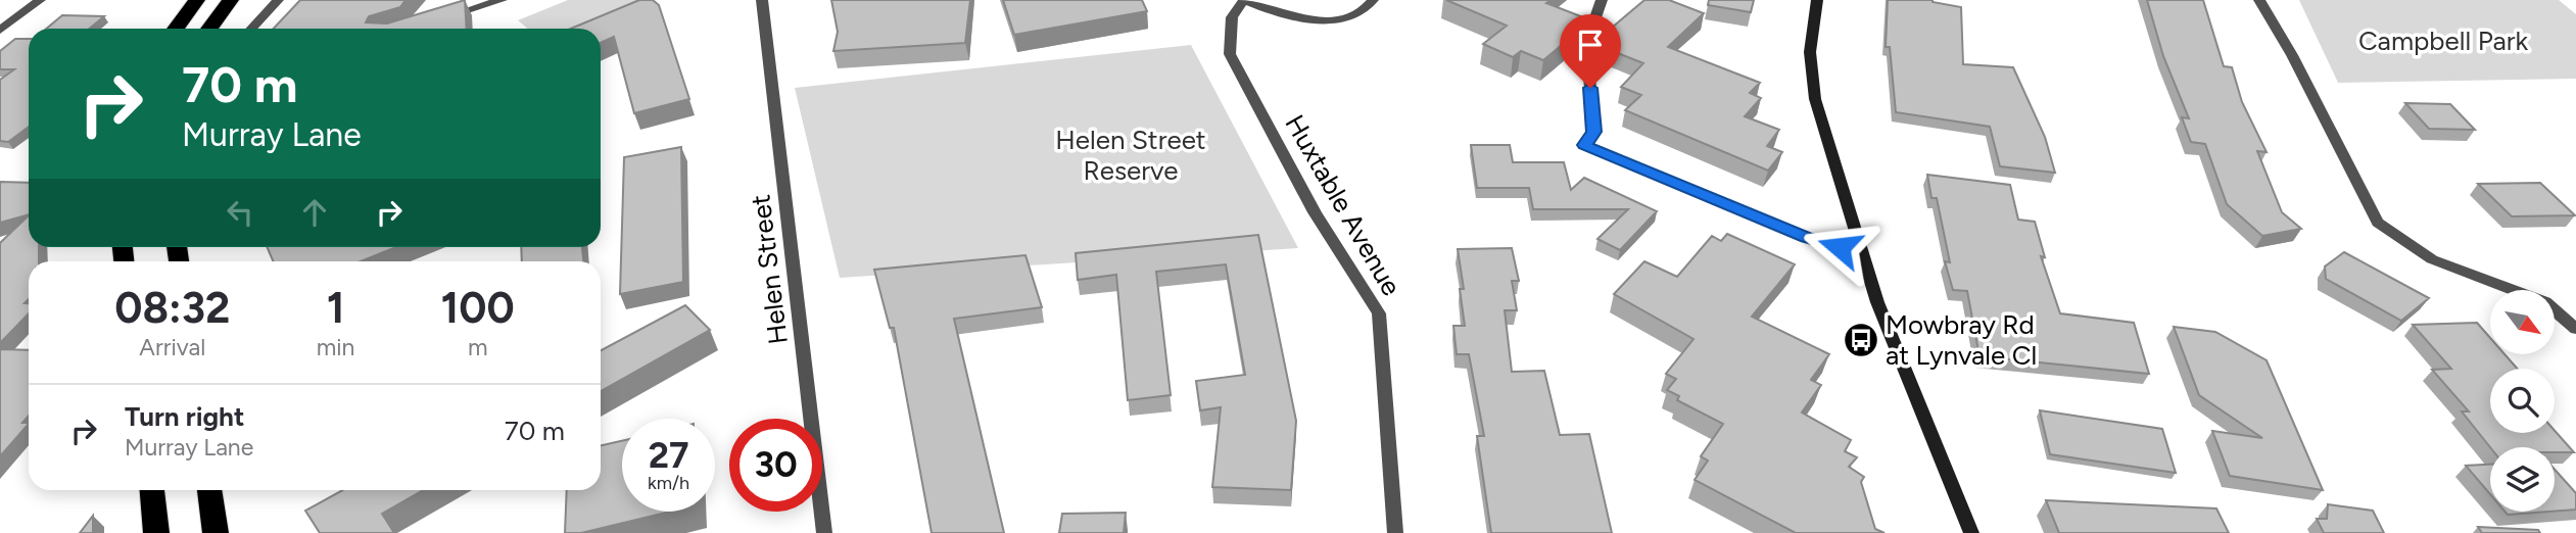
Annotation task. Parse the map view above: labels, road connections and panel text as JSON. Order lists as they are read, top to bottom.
{
  "streets": {
    "street": ["Huxtable Avenue", "Helen Street"]
  },
  "parks": ["Campbell Park", "Helen Street Reserve"],
  "places": {
    "bus stop": ["Mowbray Rd at Lynvale Cl"]
  },
  "north": "bottom right",
  "page": {
    "turn": ["70 m", "Murray Lane"],
    "eta": [
      "08:32",
      "Arrival",
      "1",
      "min",
      "100",
      "m"
    ],
    "list": [
      {
        "name": "Turn right",
        "note": "Murray Lane",
        "value": "70 m"
      }
    ],
    "speed": "27 km/h",
    "limit": "30"
  }
}
